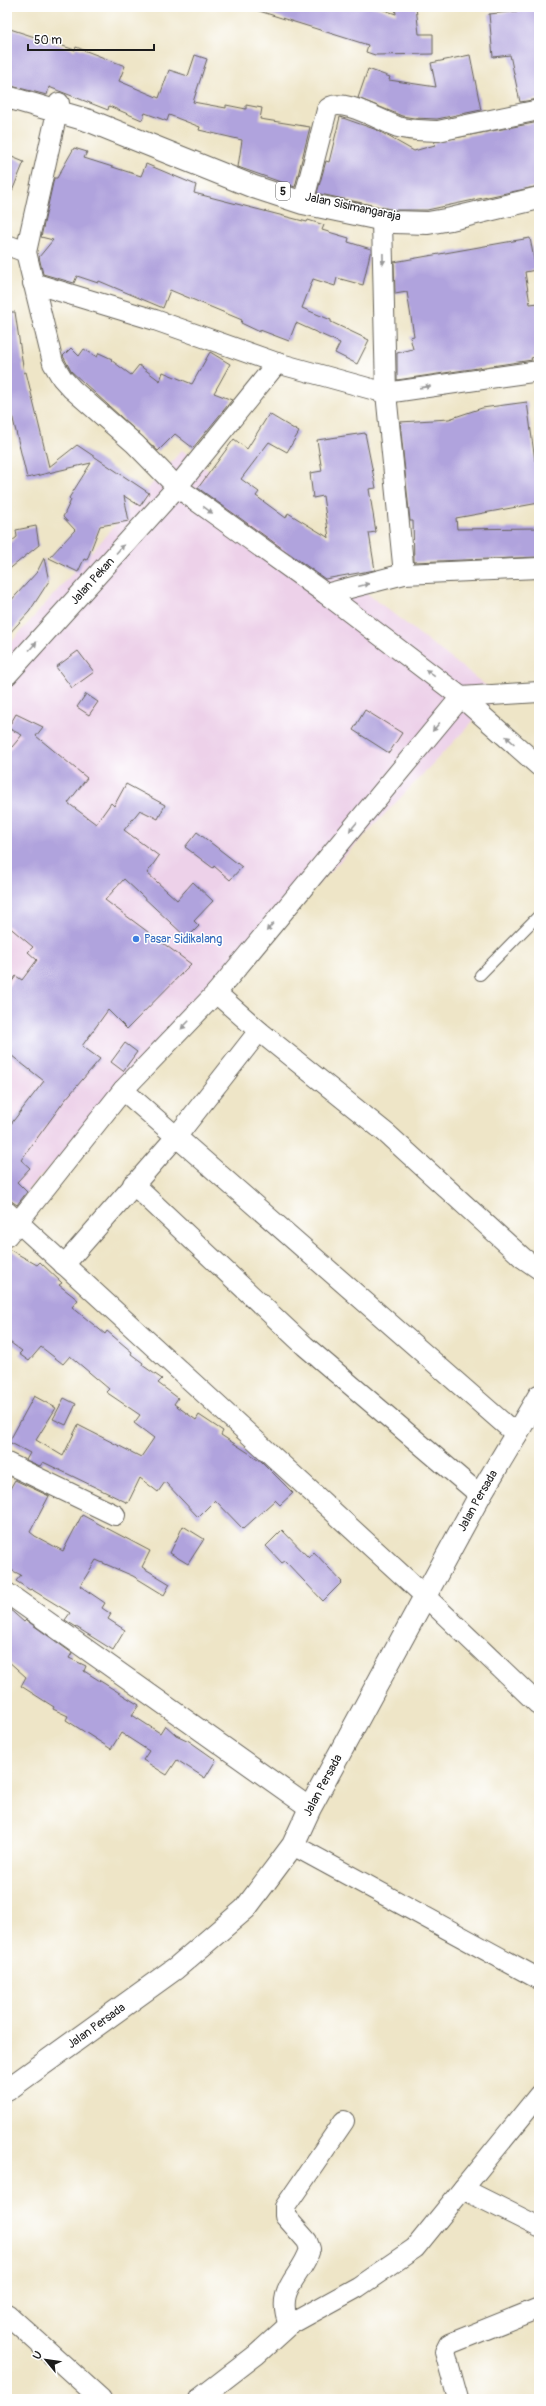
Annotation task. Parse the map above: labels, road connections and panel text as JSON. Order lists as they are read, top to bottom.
{
  "streets": {
    "main road": ["5", "Jalan Sisimangaraja", "Jalan Persada"],
    "street": ["Jalan Pekan"]
  },
  "one_way": ["Jalan Pekan"],
  "places": ["Pasar Sidikalang"],
  "scale_bar": "50 m",
  "north": "top left"
}
